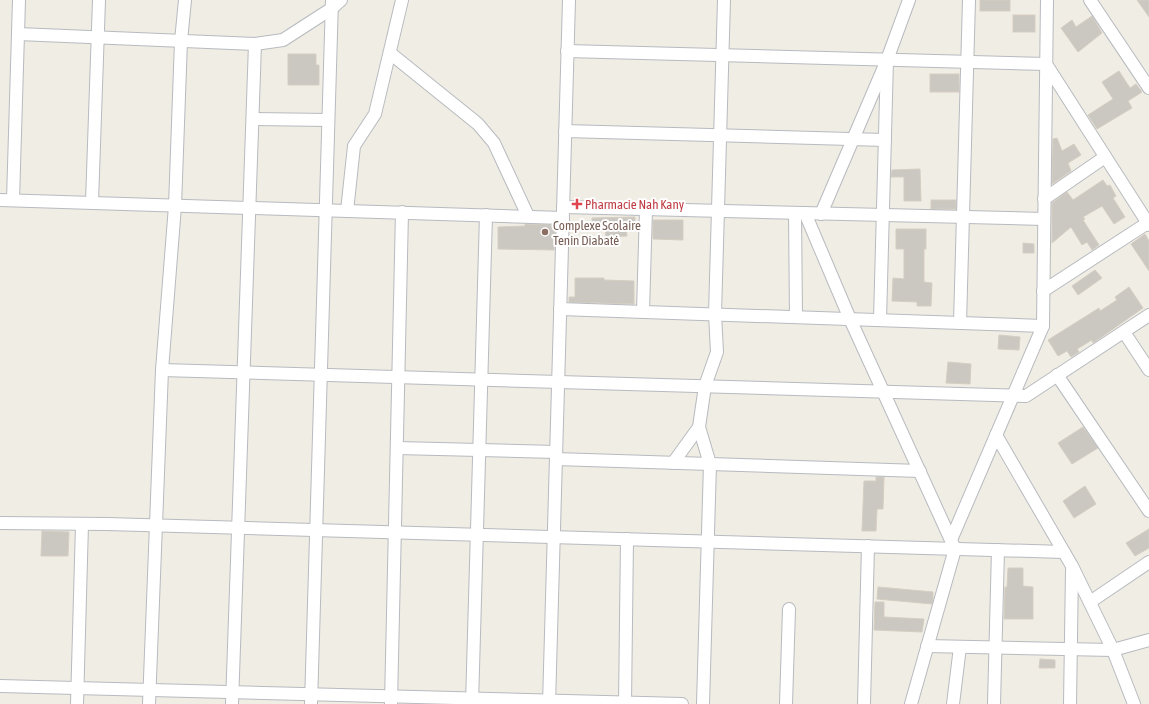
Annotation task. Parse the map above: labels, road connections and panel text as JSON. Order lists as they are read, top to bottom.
{
  "places": {
    "health": ["Pharmacie Nah Kany"],
    "other": ["Complexe Scolaire Tenin Diabaté"]
  }
}
